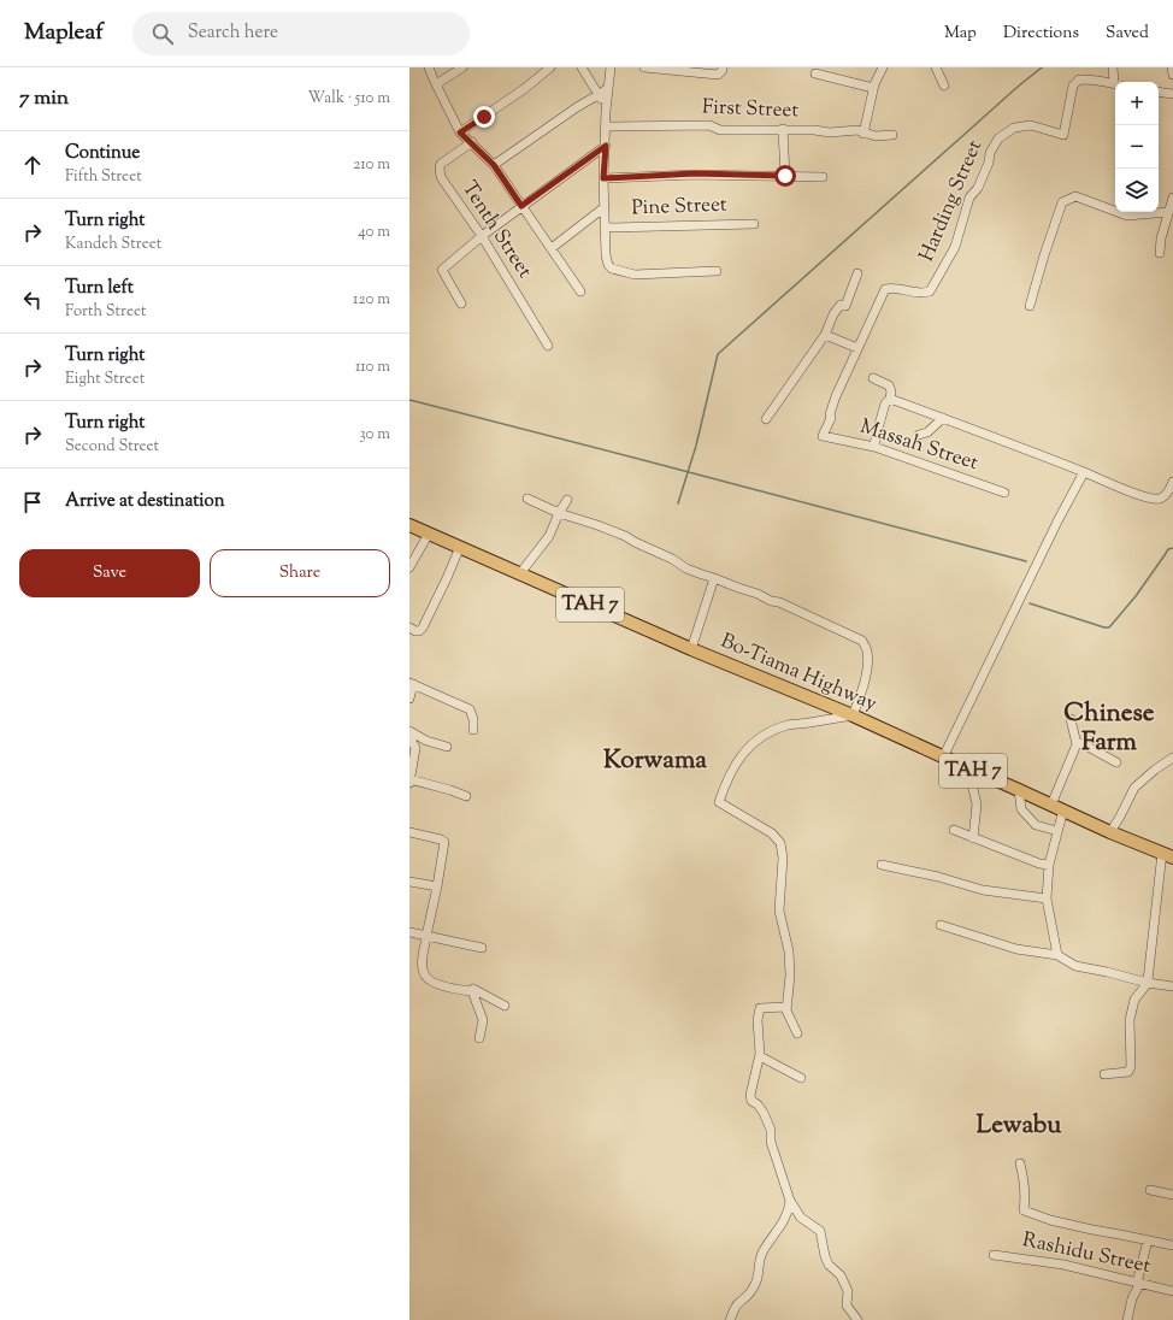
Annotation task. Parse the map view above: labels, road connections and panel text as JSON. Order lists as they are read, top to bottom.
{
  "streets": {
    "highway": ["TAH 7", "Bo-Tiama Highway"],
    "street": [
      "First Street",
      "Harding Street",
      "Pine Street",
      "Tenth Street",
      "Massah Street",
      "Rashidu Street"
    ]
  },
  "crossings": [
    ["Harding Street", "Massah Street"]
  ],
  "districts": ["Chinese Farm", "Korwama", "Lewabu"],
  "page": {
    "header": "Mapleaf",
    "search": "Search here",
    "nav": ["Map", "Directions", "Saved"],
    "heading": ["7 min", "Walk · 510 m"],
    "map_buttons": ["+", "−"],
    "list": [
      ["Continue", "Fifth Street", "210 m"],
      ["Turn right", "Kandeh Street", "40 m"],
      ["Turn left", "Forth Street", "120 m"],
      ["Turn right", "Eight Street", "110 m"],
      ["Turn right", "Second Street", "30 m"],
      "Arrive at destination"
    ],
    "buttons": ["Save", "Share"]
  }
}
